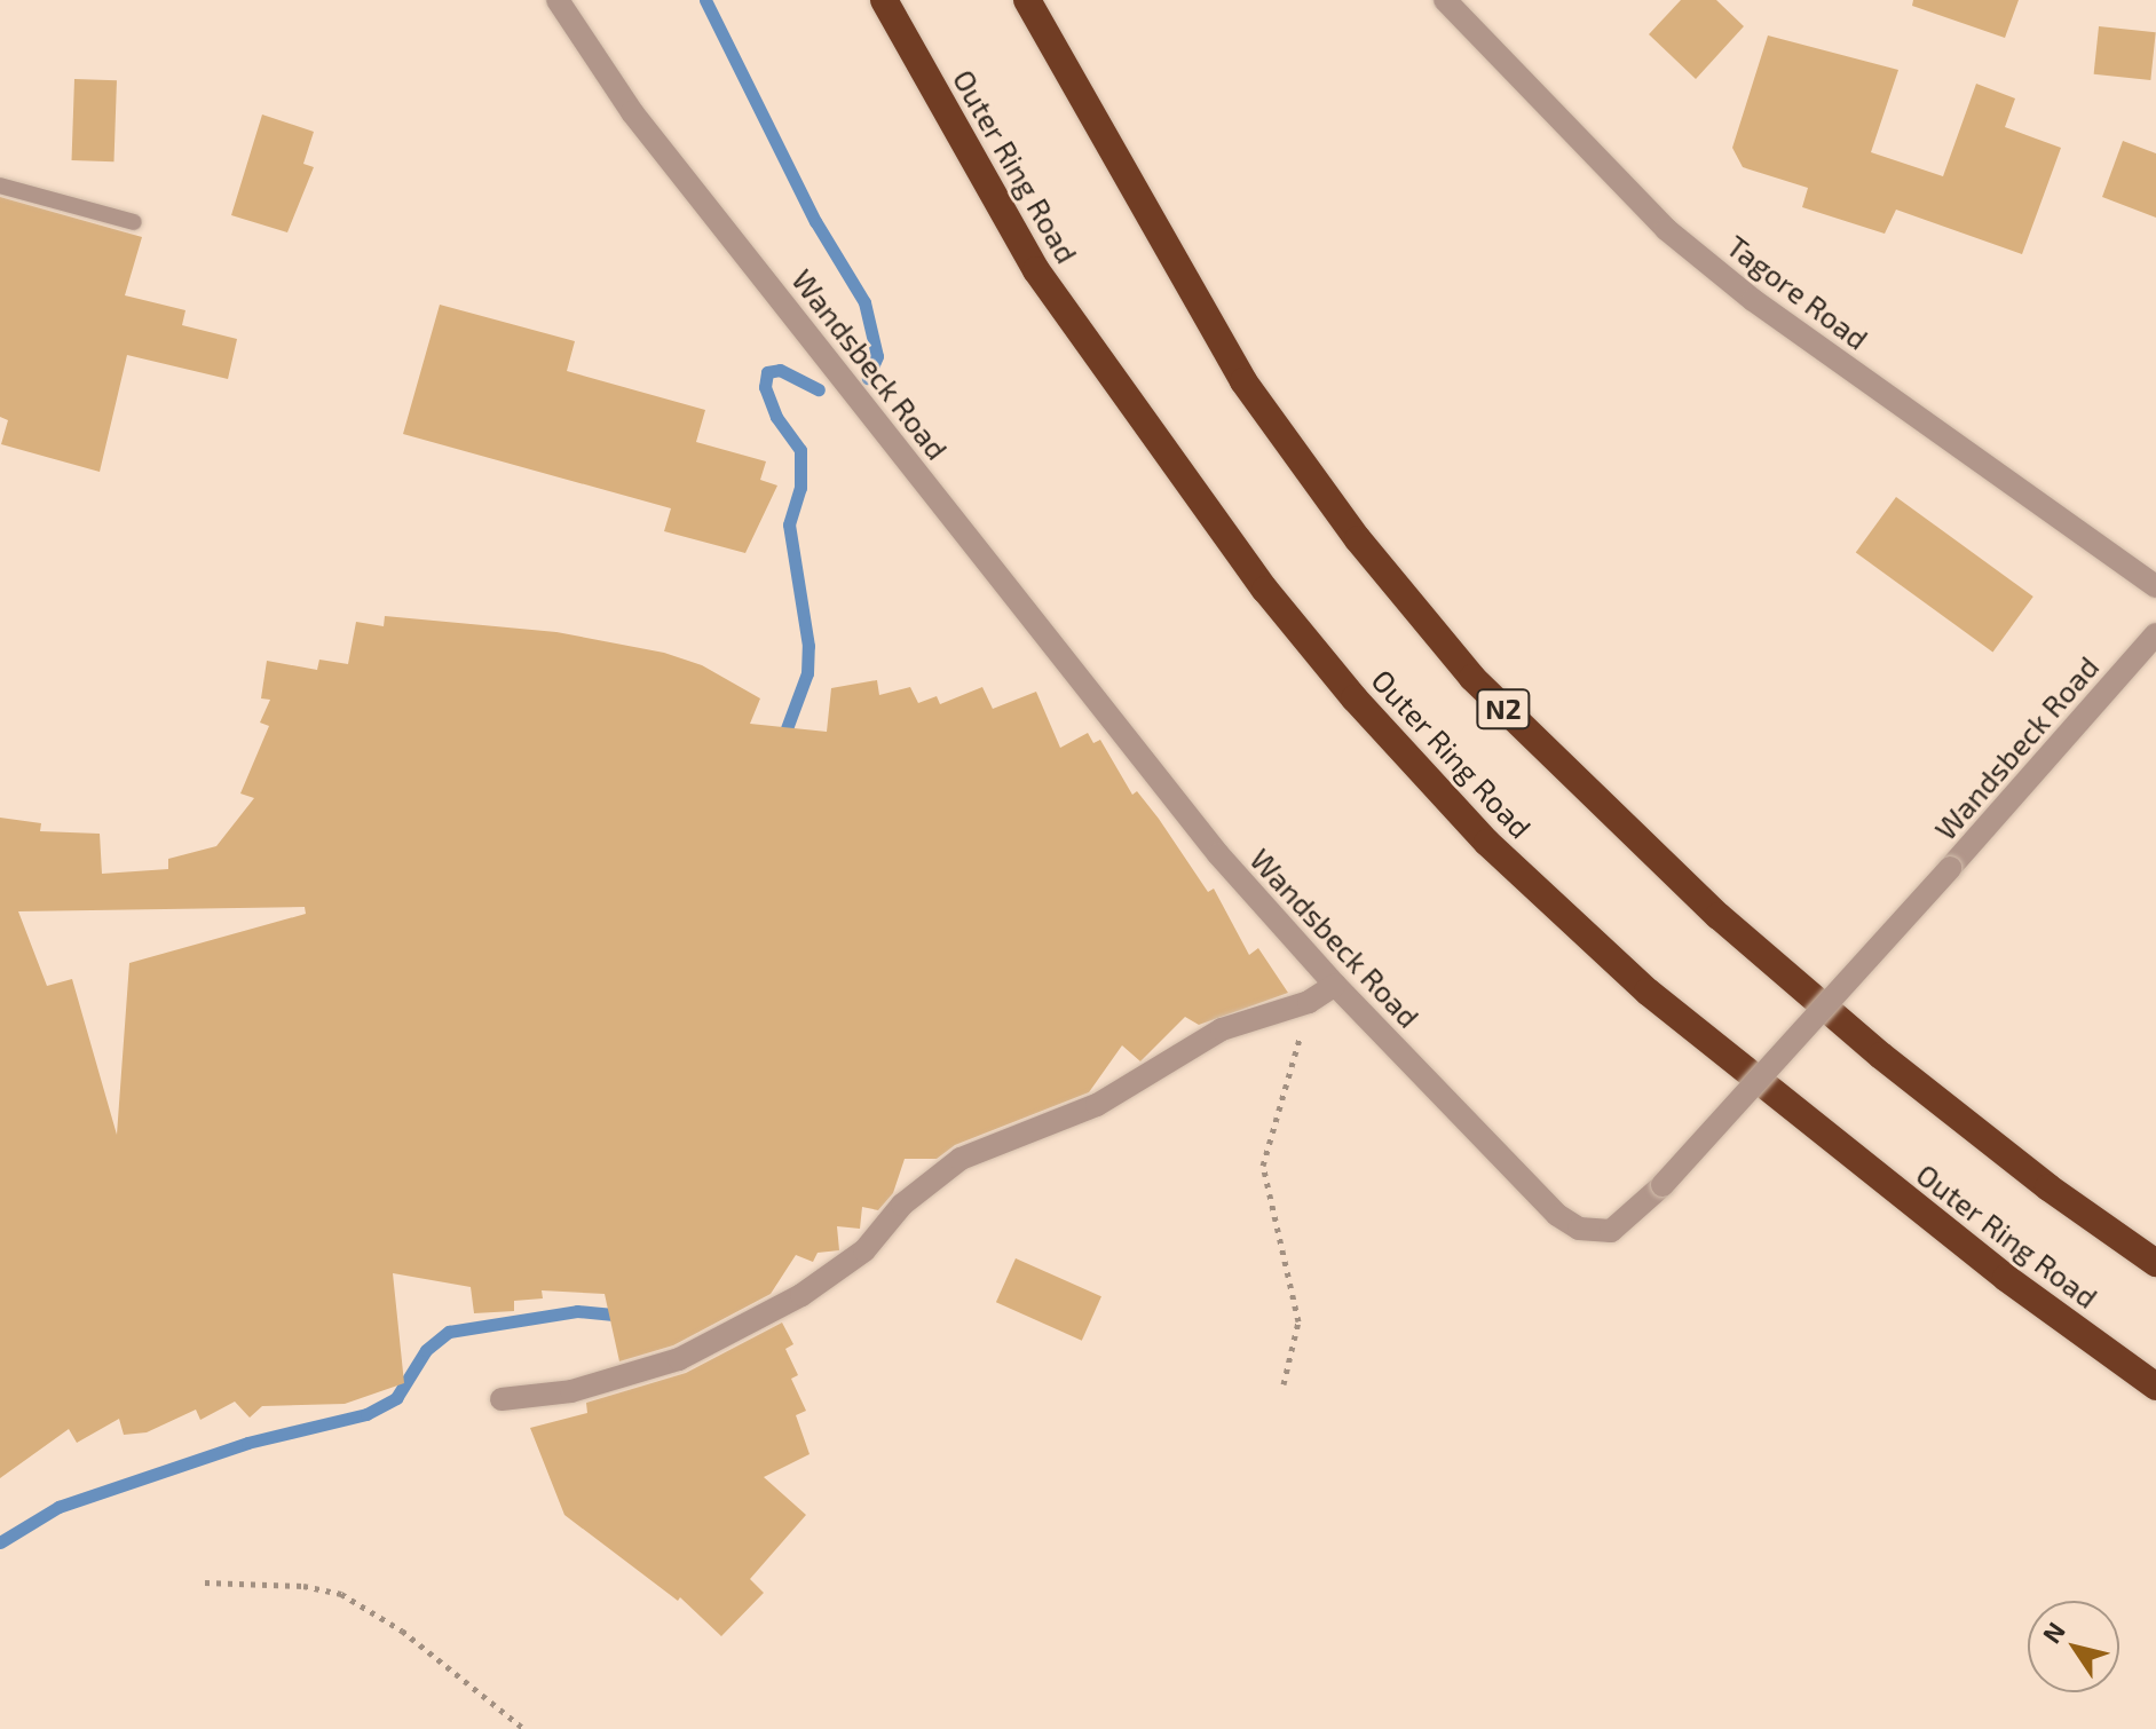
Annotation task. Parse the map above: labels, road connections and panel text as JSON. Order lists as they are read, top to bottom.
{
  "streets": {
    "highway": ["Outer Ring Road", "N2"],
    "street": ["Tagore Road", "Wandsbeck Road"]
  },
  "north": "top left"
}
